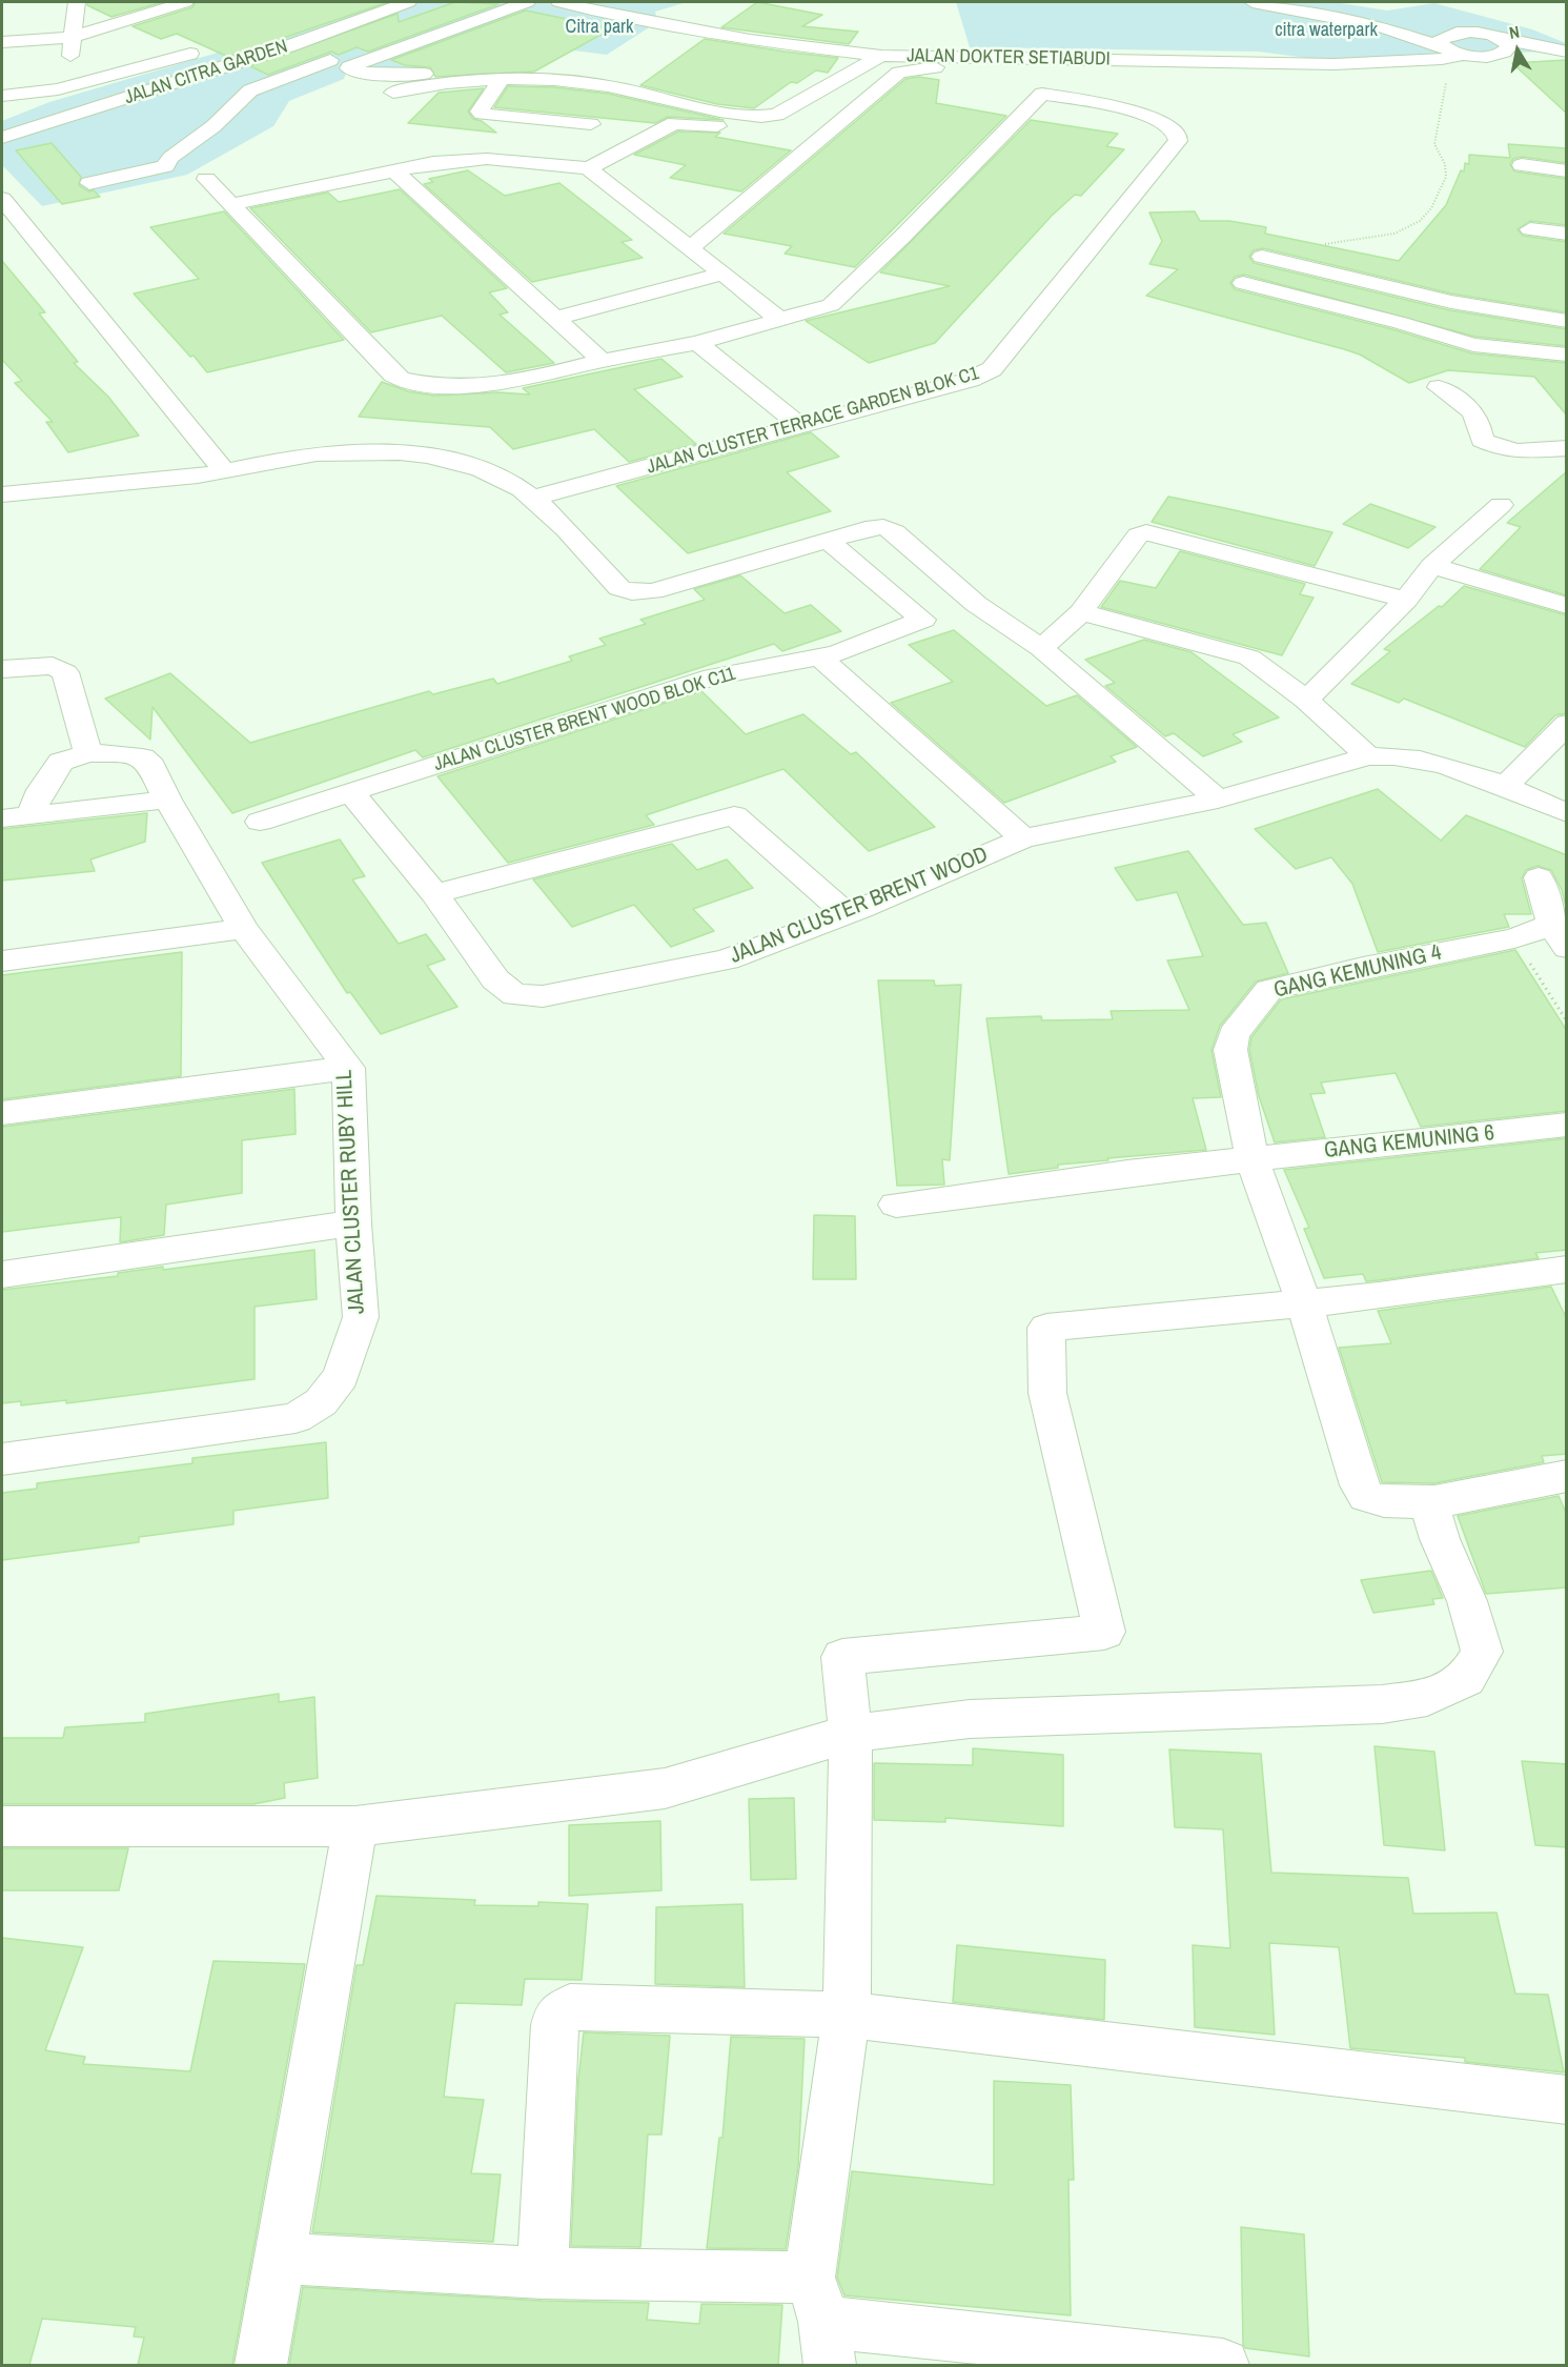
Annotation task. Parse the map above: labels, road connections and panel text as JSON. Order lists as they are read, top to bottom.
{
  "streets": {
    "street": [
      "JALAN DOKTER SETIABUDI",
      "JALAN CITRA GARDEN",
      "JALAN CLUSTER TERRACE GARDEN BLOK C1",
      "JALAN CLUSTER BRENT WOOD BLOK C11",
      "JALAN CLUSTER BRENT WOOD",
      "GANG KEMUNING 4",
      "GANG KEMUNING 6",
      "JALAN CLUSTER RUBY HILL"
    ]
  },
  "crossings": [
    ["JALAN CLUSTER BRENT WOOD BLOK C11", "JALAN CLUSTER BRENT WOOD"],
    ["GANG KEMUNING 4", "GANG KEMUNING 6"]
  ],
  "parks": ["Citra park", "citra waterpark"],
  "north": "top"
}
